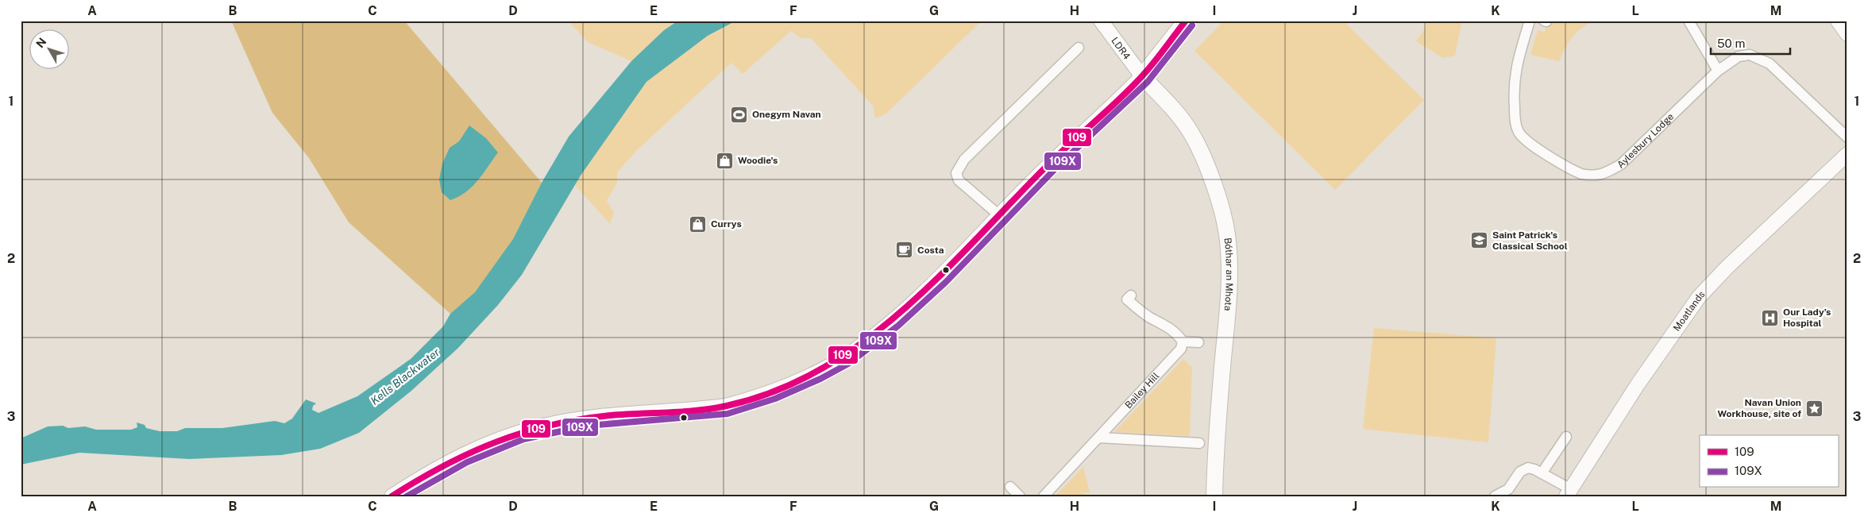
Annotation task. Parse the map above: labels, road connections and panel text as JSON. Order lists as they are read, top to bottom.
{
  "streets": {
    "main road": ["LDR4", "Bóthar an Mhota", "Moatlands"],
    "street": ["Aylesbury Lodge", "Bailey Hill"]
  },
  "crossings": [
    ["LDR4", "Bóthar an Mhota"]
  ],
  "water": ["Kells Blackwater"],
  "places": {
    "sports": ["Onegym Navan"],
    "shop": ["Woodie's", "Currys"],
    "school or university": ["Saint Patrick's Classical School"],
    "cafe": ["Costa"],
    "hospital": ["Our Lady’s Hospital"],
    "place": ["Navan Union Workhouse, site of"]
  },
  "lines": ["transit line 109", "transit line 109X"],
  "legend": ["109", "109X"],
  "scale_bar": "50 m",
  "north": "top left",
  "grid": {
    "columns": [
      "A",
      "B",
      "C",
      "D",
      "E",
      "F",
      "G",
      "H",
      "I",
      "J",
      "K",
      "L",
      "M"
    ],
    "rows": ["1", "2", "3"]
  }
}
